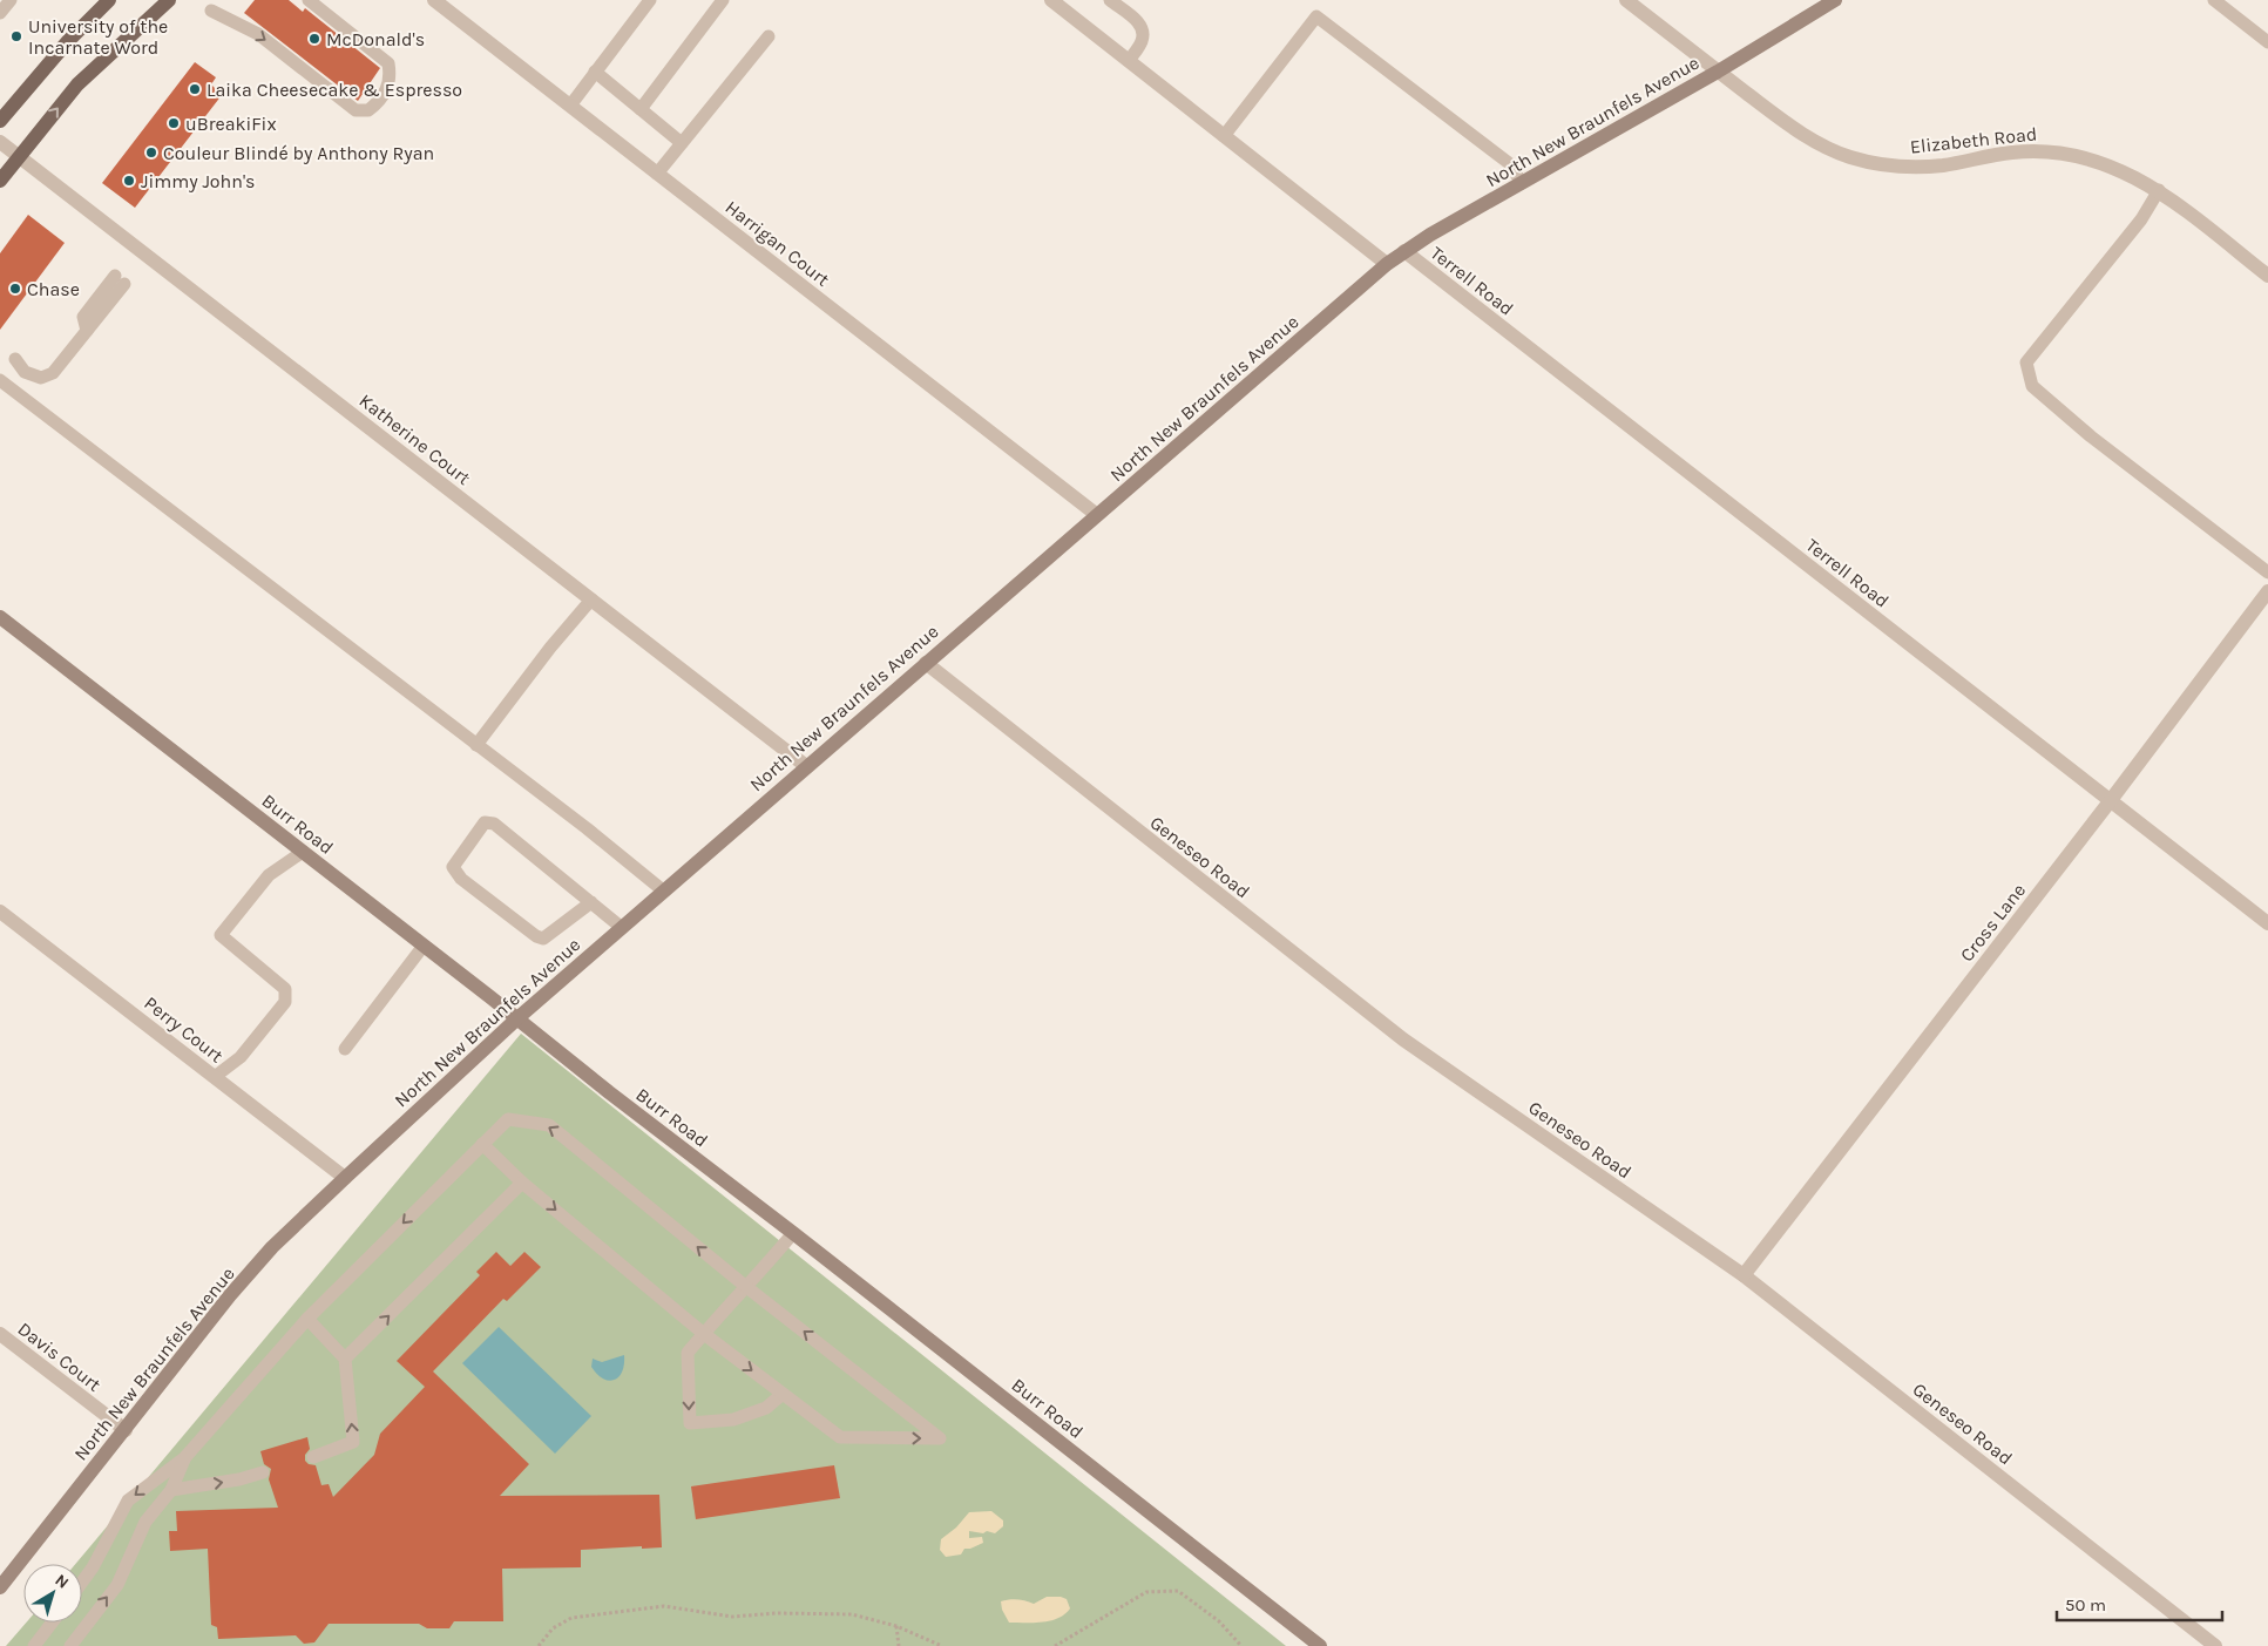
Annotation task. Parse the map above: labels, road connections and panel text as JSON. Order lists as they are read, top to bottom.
{
  "streets": {
    "street": [
      "North New Braunfels Avenue",
      "Elizabeth Road",
      "Harrigan Court",
      "Terrell Road",
      "Katherine Court",
      "Burr Road",
      "Geneseo Road",
      "Cross Lane",
      "Perry Court",
      "Davis Court"
    ]
  },
  "crossings": [
    ["North New Braunfels Avenue", "Elizabeth Road"],
    ["North New Braunfels Avenue", "Harrigan Court"],
    ["North New Braunfels Avenue", "Terrell Road"],
    ["North New Braunfels Avenue", "Katherine Court"],
    ["North New Braunfels Avenue", "Burr Road"],
    ["North New Braunfels Avenue", "Geneseo Road"],
    ["North New Braunfels Avenue", "Perry Court"],
    ["North New Braunfels Avenue", "Davis Court"],
    ["Terrell Road", "Cross Lane"],
    ["Geneseo Road", "Cross Lane"]
  ],
  "places": [
    "University of the Incarnate Word",
    "McDonald's",
    "Laika Cheesecake & Espresso",
    "uBreakiFix",
    "Couleur Blindé by Anthony Ryan",
    "Jimmy John's",
    "Chase"
  ],
  "scale_bar": "50 m",
  "north": "top right"
}
